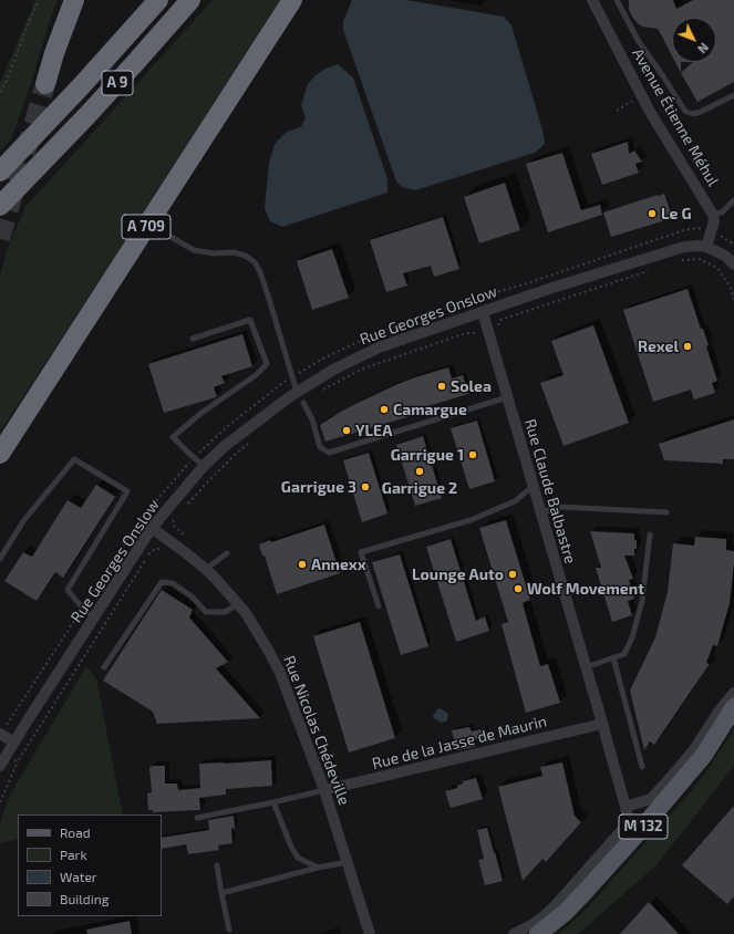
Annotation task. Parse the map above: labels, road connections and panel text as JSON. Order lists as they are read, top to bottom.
{
  "streets": {
    "highway": ["A 9", "A 709"],
    "main road": ["M 132"],
    "street": [
      "Avenue Étienne Méhul",
      "Rue Georges Onslow",
      "Rue Claude Balbastre",
      "Rue Nicolas Chédeville",
      "Rue de la Jasse de Maurin"
    ]
  },
  "crossings": [
    ["Rue Georges Onslow", "Rue Claude Balbastre"],
    ["Rue Georges Onslow", "Rue Nicolas Chédeville"],
    ["Rue Claude Balbastre", "Rue de la Jasse de Maurin"],
    ["Rue Nicolas Chédeville", "Rue de la Jasse de Maurin"]
  ],
  "places": [
    "Le G",
    "Rexel",
    "Solea",
    "Camargue",
    "YLEA",
    "Garrigue 1",
    "Garrigue 2",
    "Garrigue 3",
    "Annexx",
    "Lounge Auto",
    "Wolf Movement"
  ],
  "legend": [
    "Road",
    "Park",
    "Water",
    "Building"
  ],
  "north": "bottom right"
}
